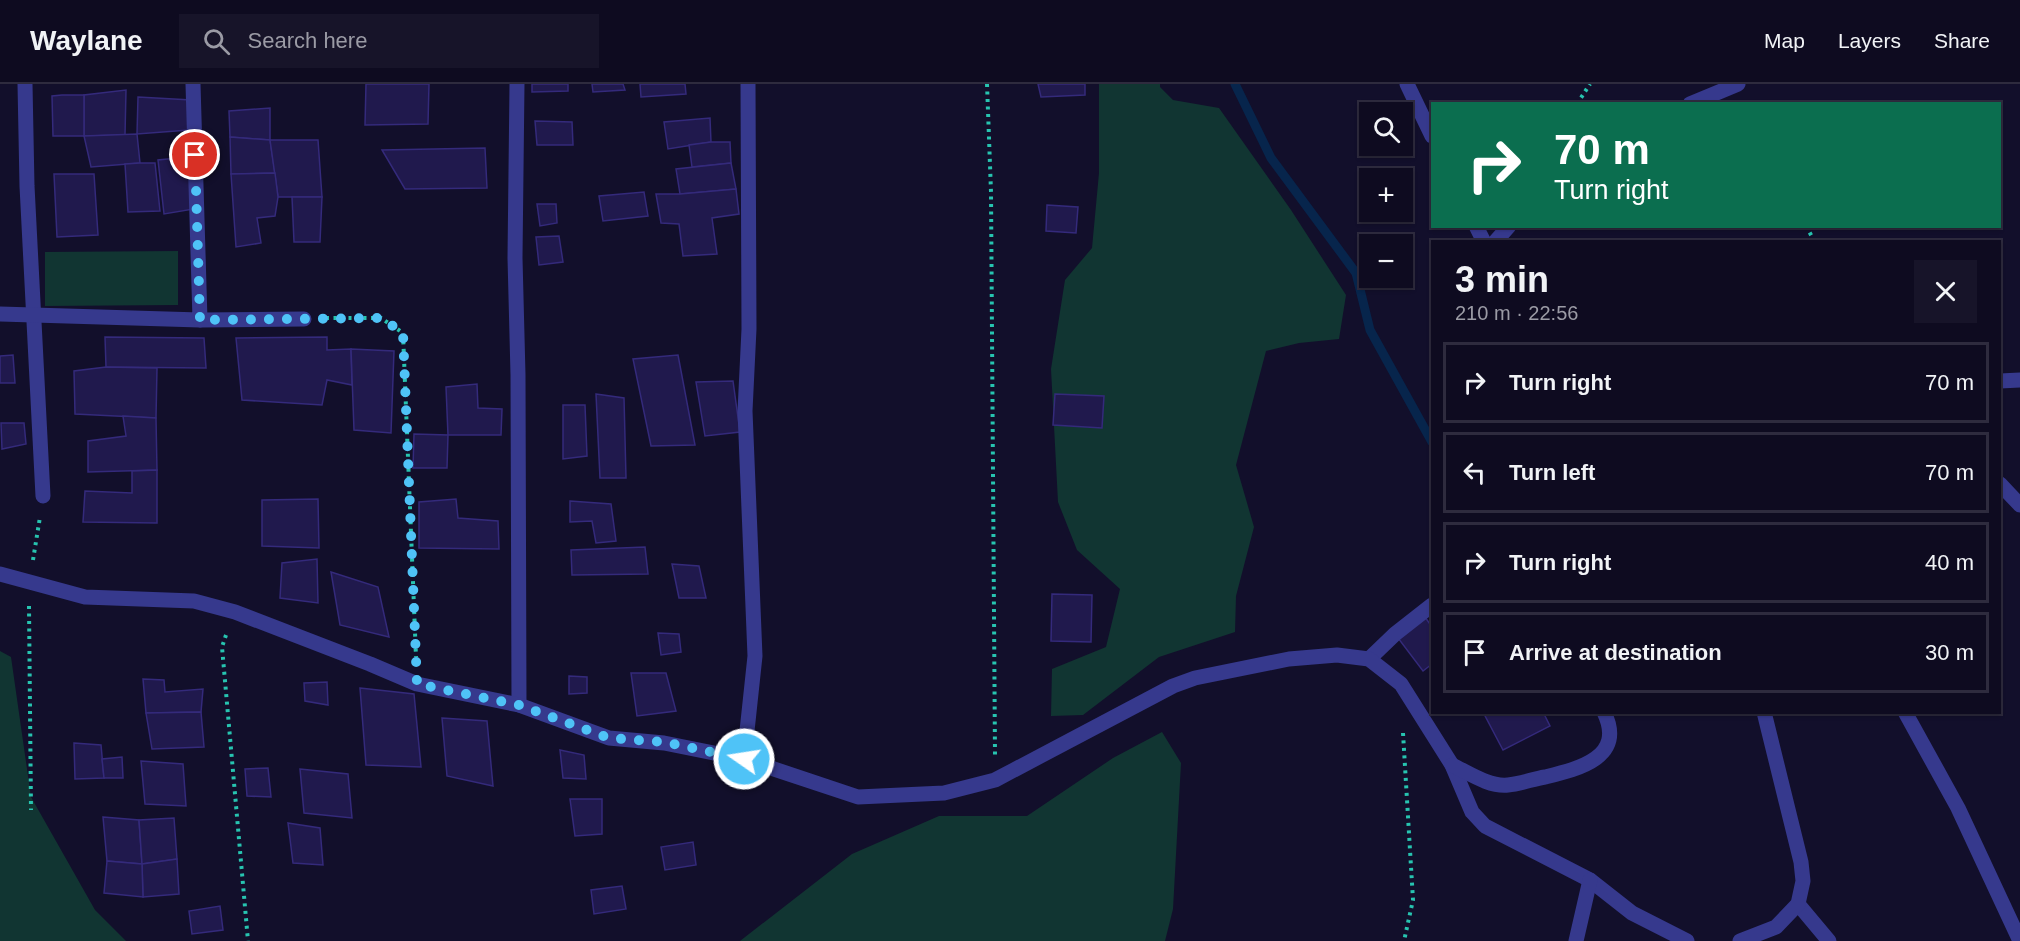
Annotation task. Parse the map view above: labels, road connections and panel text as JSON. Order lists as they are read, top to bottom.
{
  "page": {
    "header": "Waylane",
    "search": "Search here",
    "nav": ["Map", "Layers", "Share"],
    "map_buttons": ["+", "−"],
    "turn": ["70 m", "Turn right"],
    "heading": ["3 min", "210 m · 22:56"],
    "list": [
      {
        "name": "Turn right",
        "value": "70 m"
      },
      {
        "name": "Turn left",
        "value": "70 m"
      },
      {
        "name": "Turn right",
        "value": "40 m"
      },
      {
        "name": "Arrive at destination",
        "value": "30 m"
      }
    ]
  }
}
